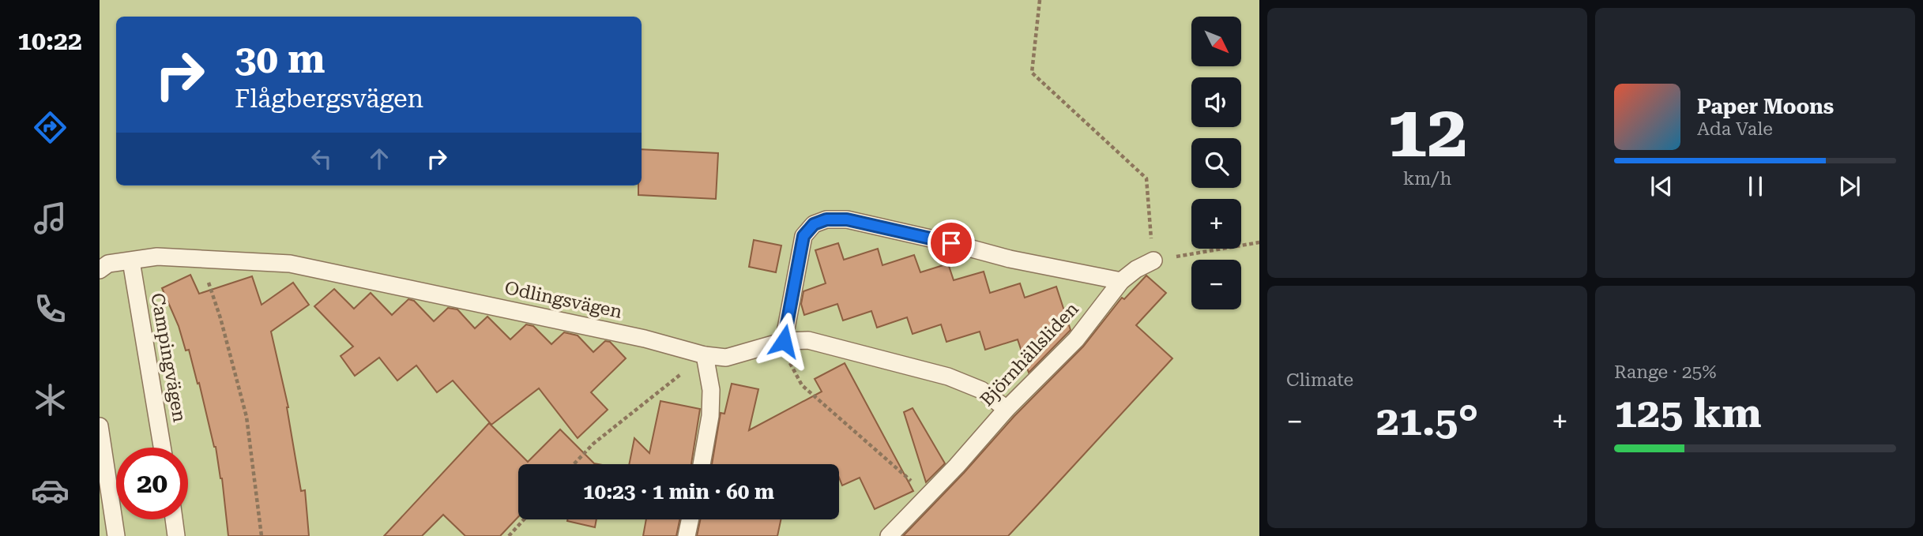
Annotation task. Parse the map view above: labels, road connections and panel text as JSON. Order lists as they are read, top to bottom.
{
  "streets": {
    "lane": ["Odlingsvägen", "Björnhällsliden", "Campingvägen"]
  },
  "crossings": [
    ["Odlingsvägen", "Björnhällsliden"],
    ["Odlingsvägen", "Campingvägen"]
  ],
  "north": "bottom right",
  "page": {
    "tabs": "10:22",
    "tile": [
      ["12", "km/h"],
      "Climate",
      ["Range · 25%", "125 km"]
    ],
    "map_buttons": ["+", "−"],
    "turn": ["30 m", "Flågbergsvägen"],
    "song": ["Paper Moons", "Ada Vale"],
    "heat": ["−", "21.5°", "+"],
    "limit": "20",
    "trip": "10:23 · 1 min · 60 m"
  }
}
